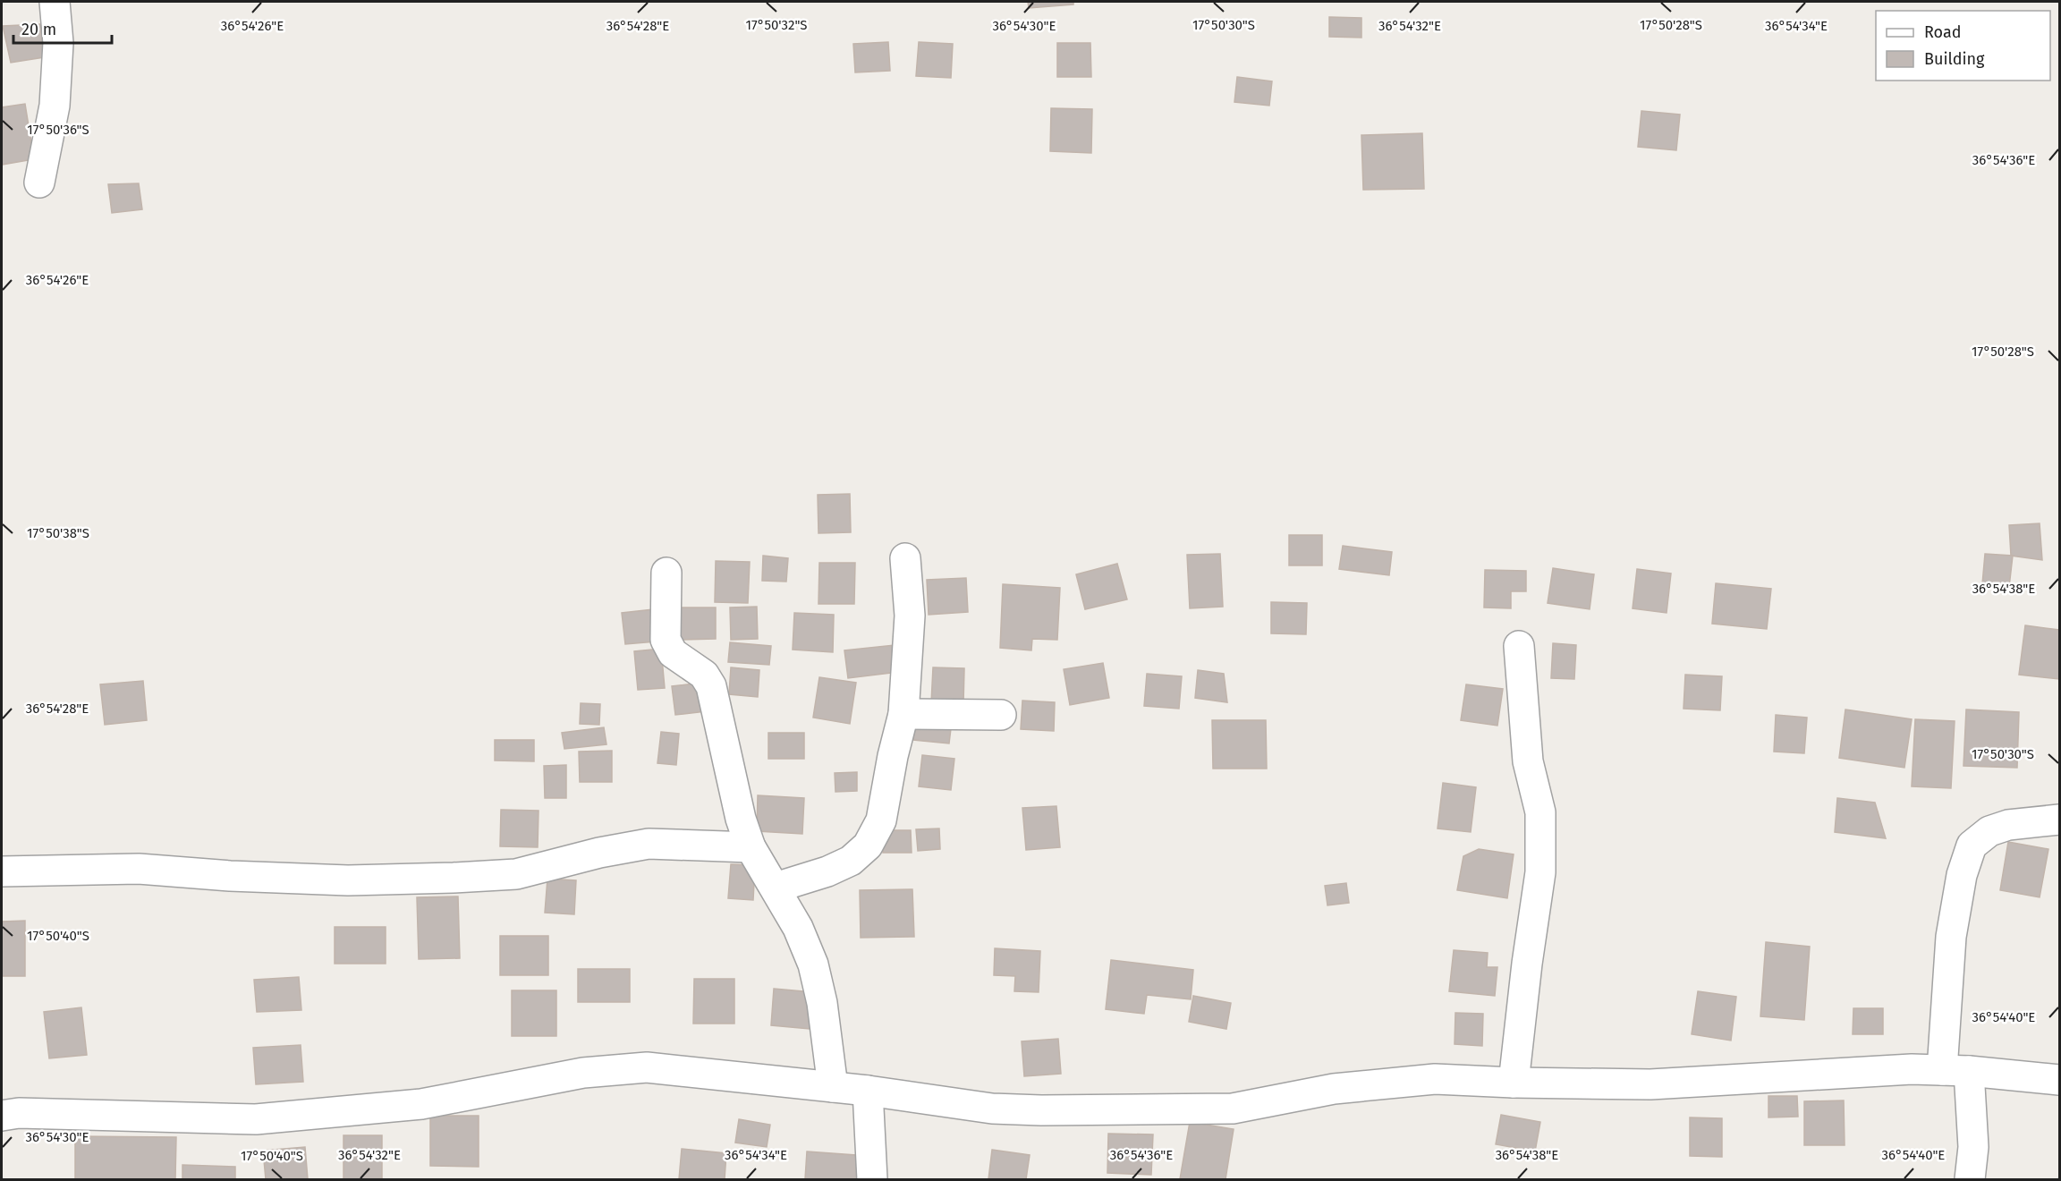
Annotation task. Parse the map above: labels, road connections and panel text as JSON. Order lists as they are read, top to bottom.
{
  "legend": ["Road", "Building"],
  "scale_bar": "20 m",
  "coordinates": [
    "17°50'32\"S",
    "17°50'30\"S",
    "17°50'28\"S",
    "36°54'26\"E",
    "36°54'28\"E",
    "36°54'30\"E",
    "36°54'32\"E",
    "36°54'34\"E",
    "17°50'36\"S",
    "36°54'36\"E",
    "17°50'38\"S",
    "36°54'38\"E",
    "17°50'40\"S",
    "36°54'40\"E"
  ]
}
